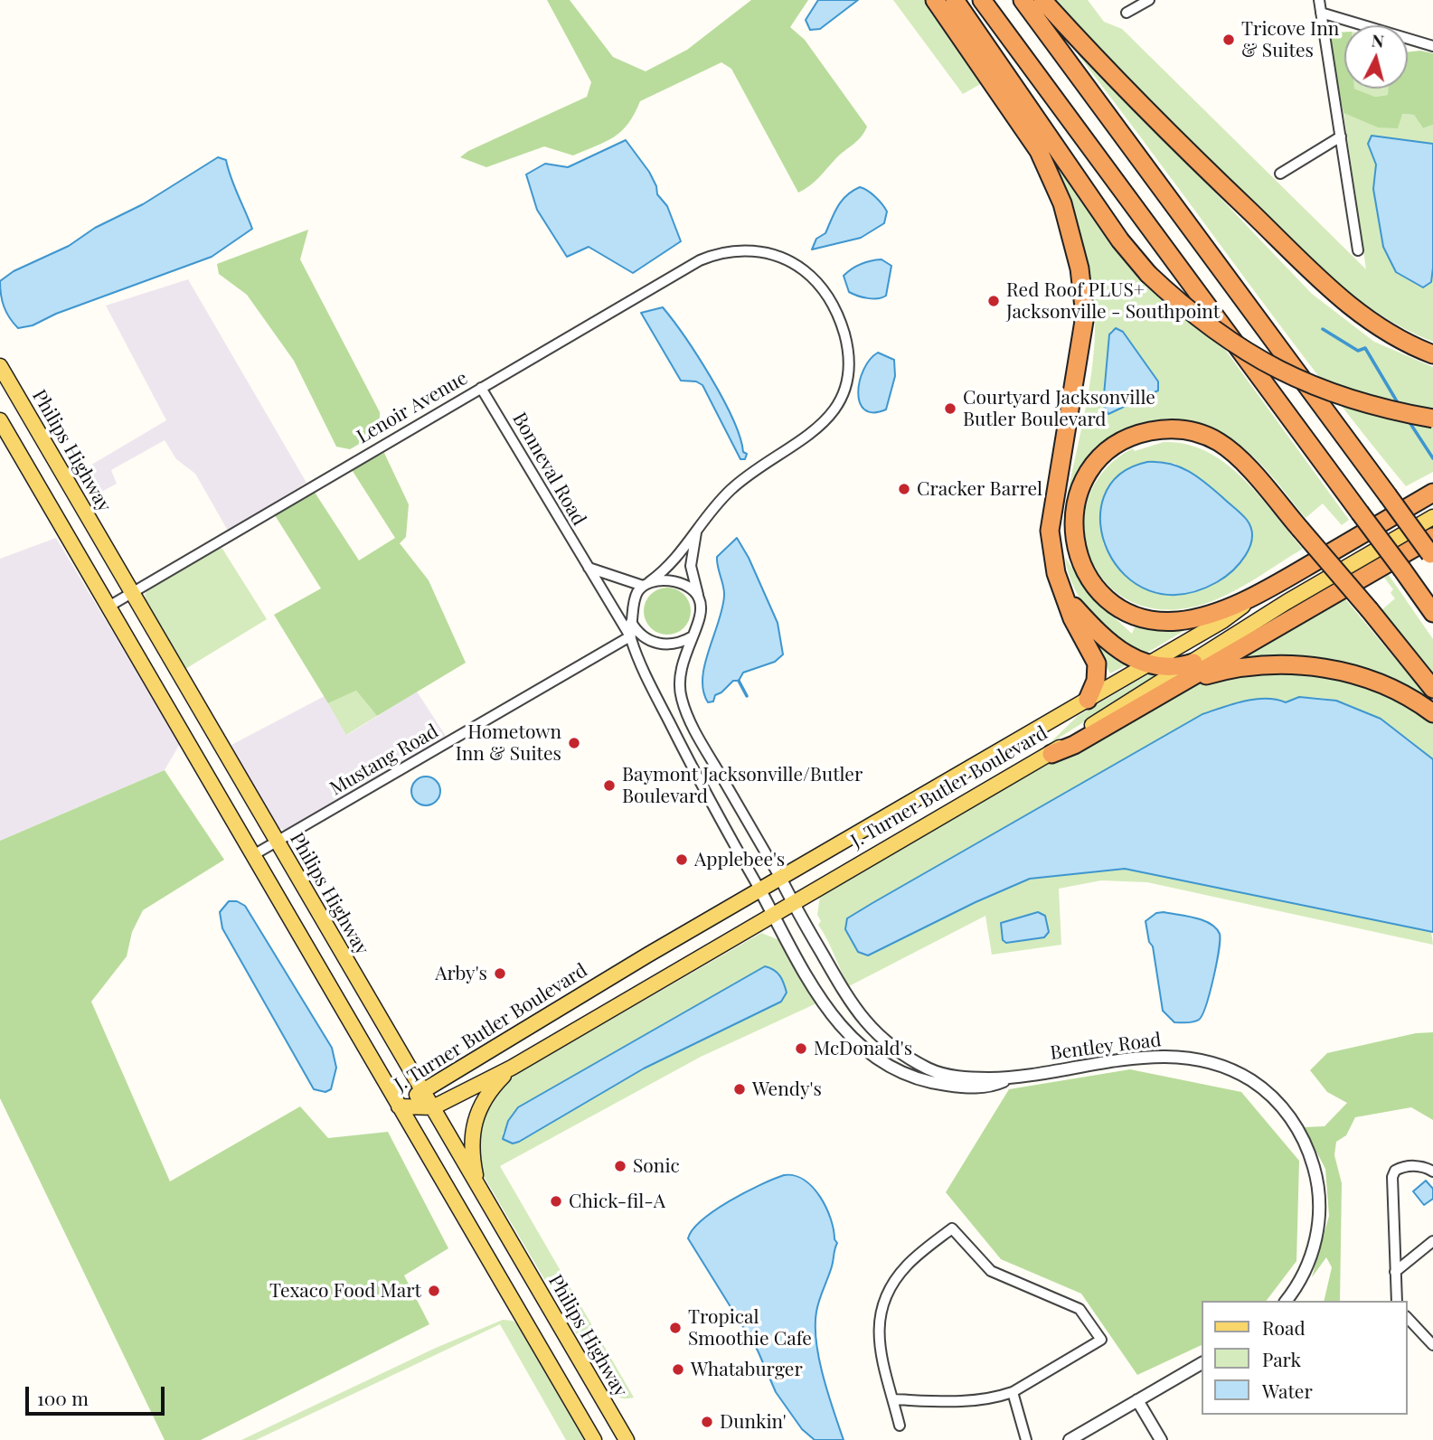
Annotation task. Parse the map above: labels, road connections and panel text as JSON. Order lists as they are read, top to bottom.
{
  "streets": {
    "highway": ["J. Turner Butler Boulevard"],
    "main road": ["Philips Highway"],
    "street": [
      "Lenoir Avenue",
      "Bonneval Road",
      "Mustang Road",
      "Bentley Road"
    ]
  },
  "crossings": [
    ["Lenoir Avenue", "Philips Highway"],
    ["Lenoir Avenue", "Bonneval Road"],
    ["Philips Highway", "Mustang Road"],
    ["Philips Highway", "J. Turner Butler Boulevard"],
    ["Bonneval Road", "Mustang Road"],
    ["Bonneval Road", "J. Turner Butler Boulevard"],
    ["Bonneval Road", "Bentley Road"],
    ["J. Turner Butler Boulevard", "Bentley Road"]
  ],
  "places": [
    "Tricove Inn & Suites",
    "Red Roof PLUS+ Jacksonville - Southpoint",
    "Courtyard Jacksonville Butler Boulevard",
    "Cracker Barrel",
    "Hometown Inn & Suites",
    "Baymont Jacksonville/Butler Boulevard",
    "Applebee's",
    "Arby's",
    "McDonald's",
    "Wendy's",
    "Sonic",
    "Chick-fil-A",
    "Texaco Food Mart",
    "Tropical Smoothie Cafe",
    "Whataburger",
    "Dunkin'"
  ],
  "legend": ["Road", "Park", "Water"],
  "scale_bar": "100 m",
  "north": "top"
}
